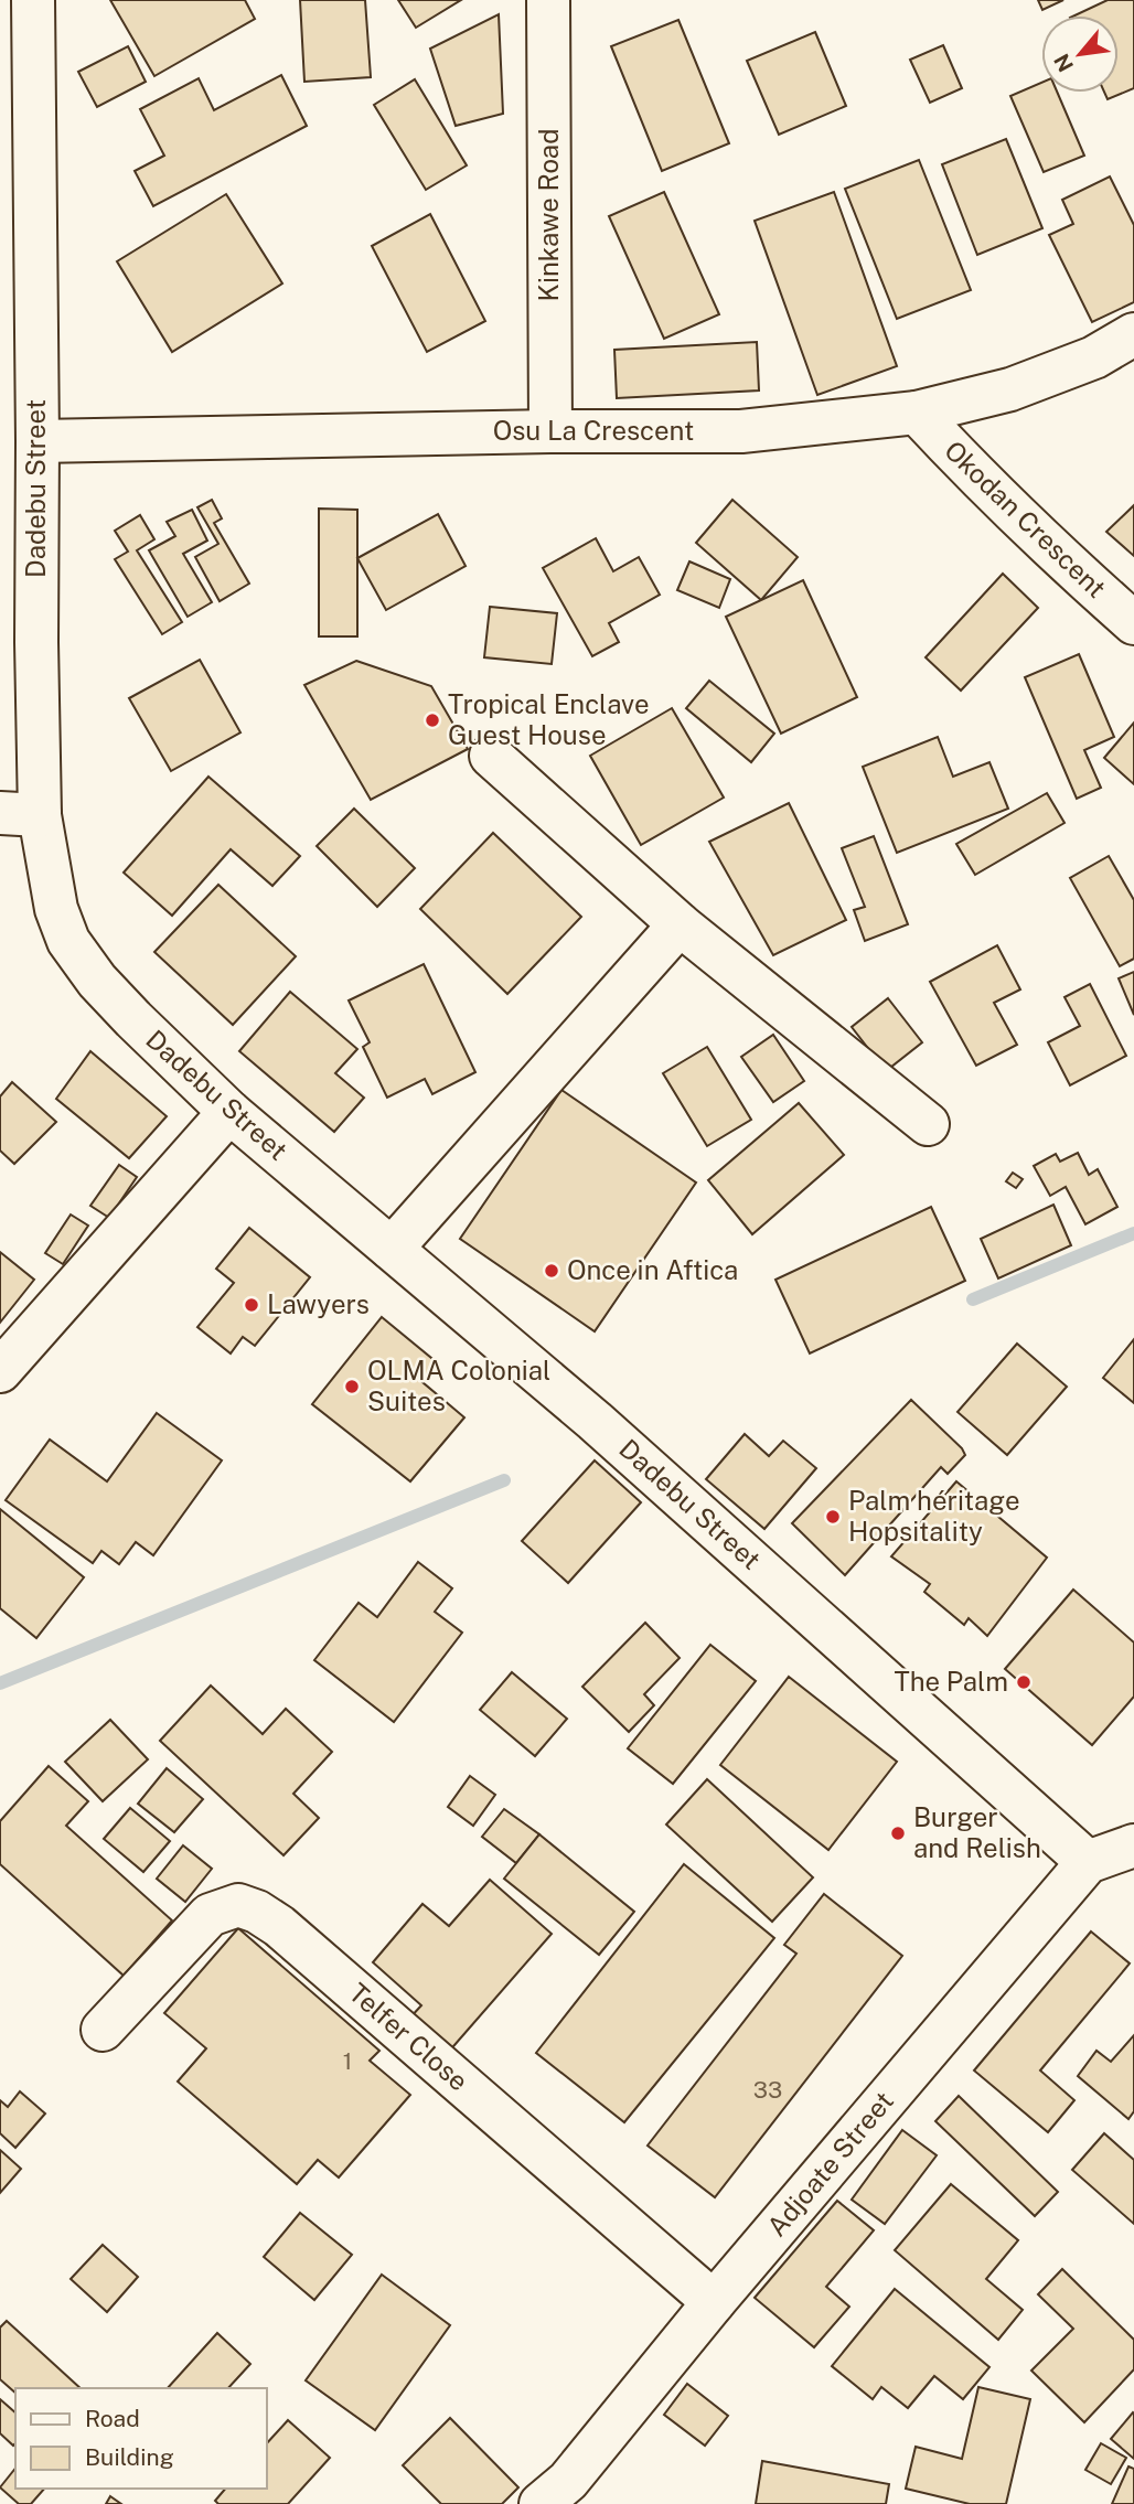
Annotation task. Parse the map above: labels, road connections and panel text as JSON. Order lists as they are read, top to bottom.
{
  "streets": {
    "street": [
      "Kinkawe Road",
      "Osu La Crescent",
      "Dadebu Street",
      "Okodan Crescent",
      "Telfer Close",
      "Adjoate Street"
    ]
  },
  "crossings": [
    ["Kinkawe Road", "Osu La Crescent"],
    ["Osu La Crescent", "Dadebu Street"],
    ["Osu La Crescent", "Okodan Crescent"],
    ["Dadebu Street", "Adjoate Street"],
    ["Telfer Close", "Adjoate Street"]
  ],
  "places": [
    "Tropical Enclave Guest House",
    "Once in Aftica",
    "Lawyers",
    "OLMA Colonial Suites",
    "Palm héritage Hopsitality",
    "The Palm",
    "Burger and Relish"
  ],
  "house_numbers": ["1", "33"],
  "legend": ["Road", "Building"],
  "north": "bottom left"
}
